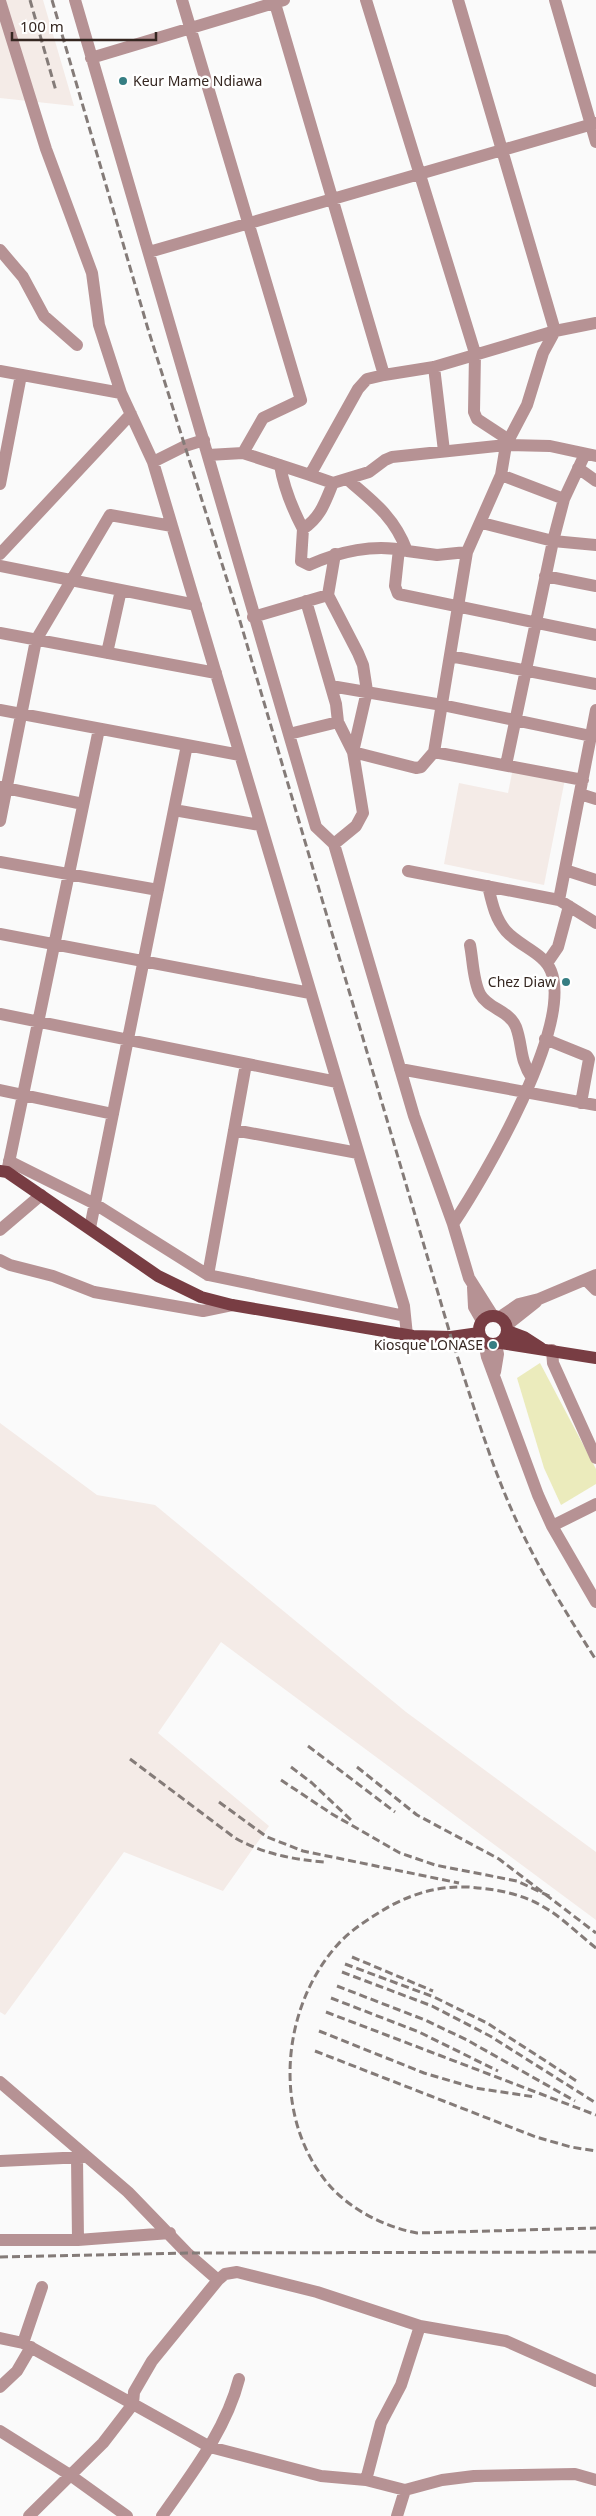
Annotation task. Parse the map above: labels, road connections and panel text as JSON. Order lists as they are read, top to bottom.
{
  "places": ["Keur Mame Ndiawa", "Chez Diaw", "Kiosque LONASE"],
  "scale_bar": "100 m"
}
